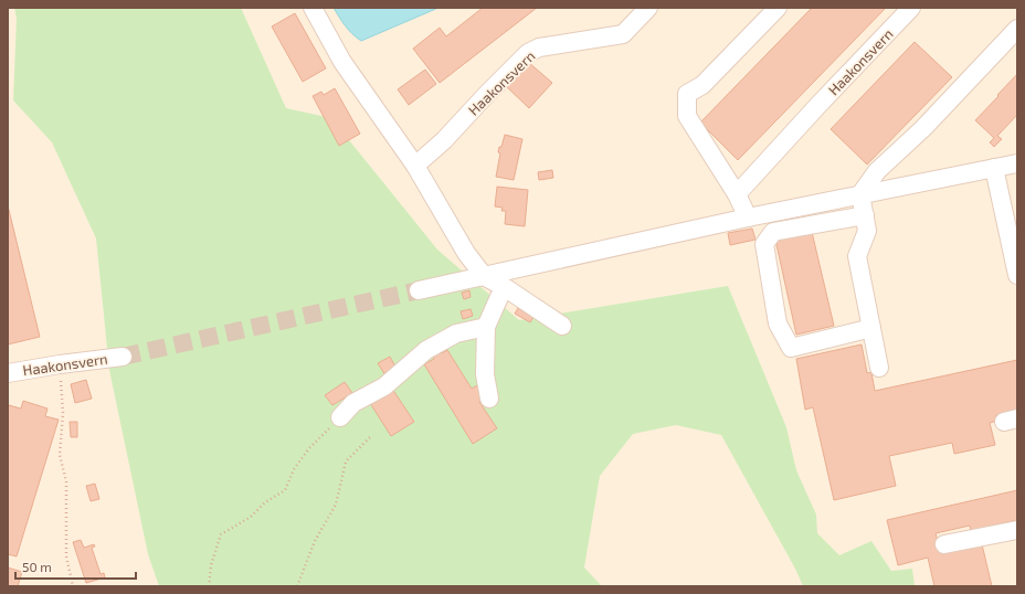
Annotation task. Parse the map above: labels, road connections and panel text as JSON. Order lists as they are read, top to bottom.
{
  "streets": {
    "street": ["Haakonsvern"]
  },
  "scale_bar": "50 m"
}
